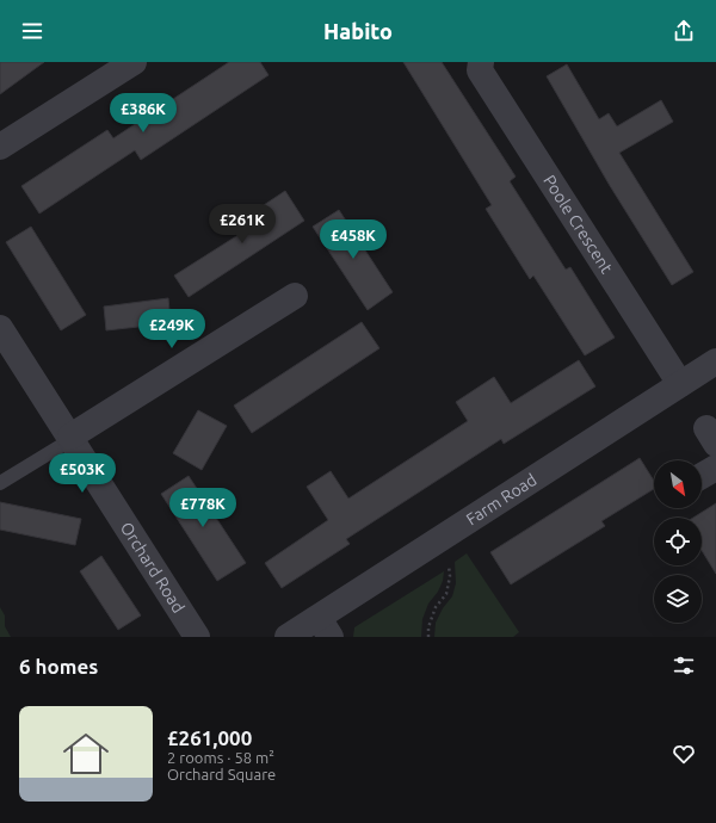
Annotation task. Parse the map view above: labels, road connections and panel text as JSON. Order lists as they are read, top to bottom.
{
  "streets": {
    "street": ["Poole Crescent", "Farm Road", "Orchard Road"]
  },
  "crossings": [
    ["Poole Crescent", "Farm Road"]
  ],
  "north": "bottom right",
  "page": {
    "header": "Habito",
    "price": [
      "£386K",
      "£261K",
      "£458K",
      "£249K",
      "£503K",
      "£778K"
    ],
    "heading": "6 homes",
    "list": [
      {
        "name": "£261,000",
        "note": "2 rooms · 58 m² · Orchard Square"
      }
    ]
  }
}
